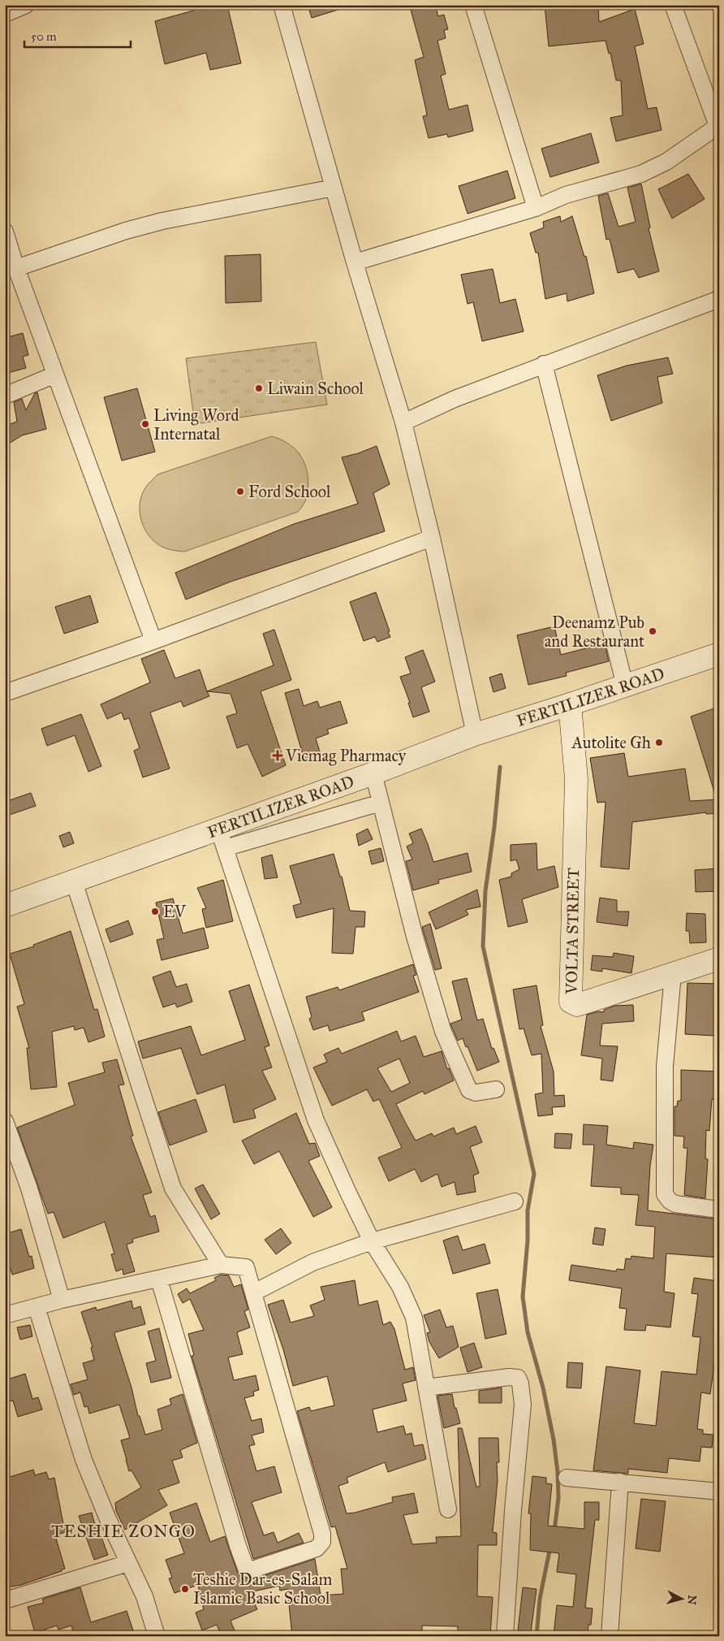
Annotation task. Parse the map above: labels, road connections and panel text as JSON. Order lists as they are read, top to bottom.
{
  "streets": {
    "street": ["FERTILIZER ROAD", "VOLTA STREET"]
  },
  "crossings": [
    ["FERTILIZER ROAD", "VOLTA STREET"]
  ],
  "districts": ["TESHIE ZONGO"],
  "places": {
    "other": [
      "Liwain School",
      "Living Word Internatal",
      "Ford School",
      "Deenamz Pub and Restaurant",
      "Autolite Gh",
      "EV",
      "Teshie Dar-es-Salam Islamic Basic School"
    ],
    "health": ["Vicmag Pharmacy"]
  },
  "scale_bar": "50 m",
  "north": "right"
}
